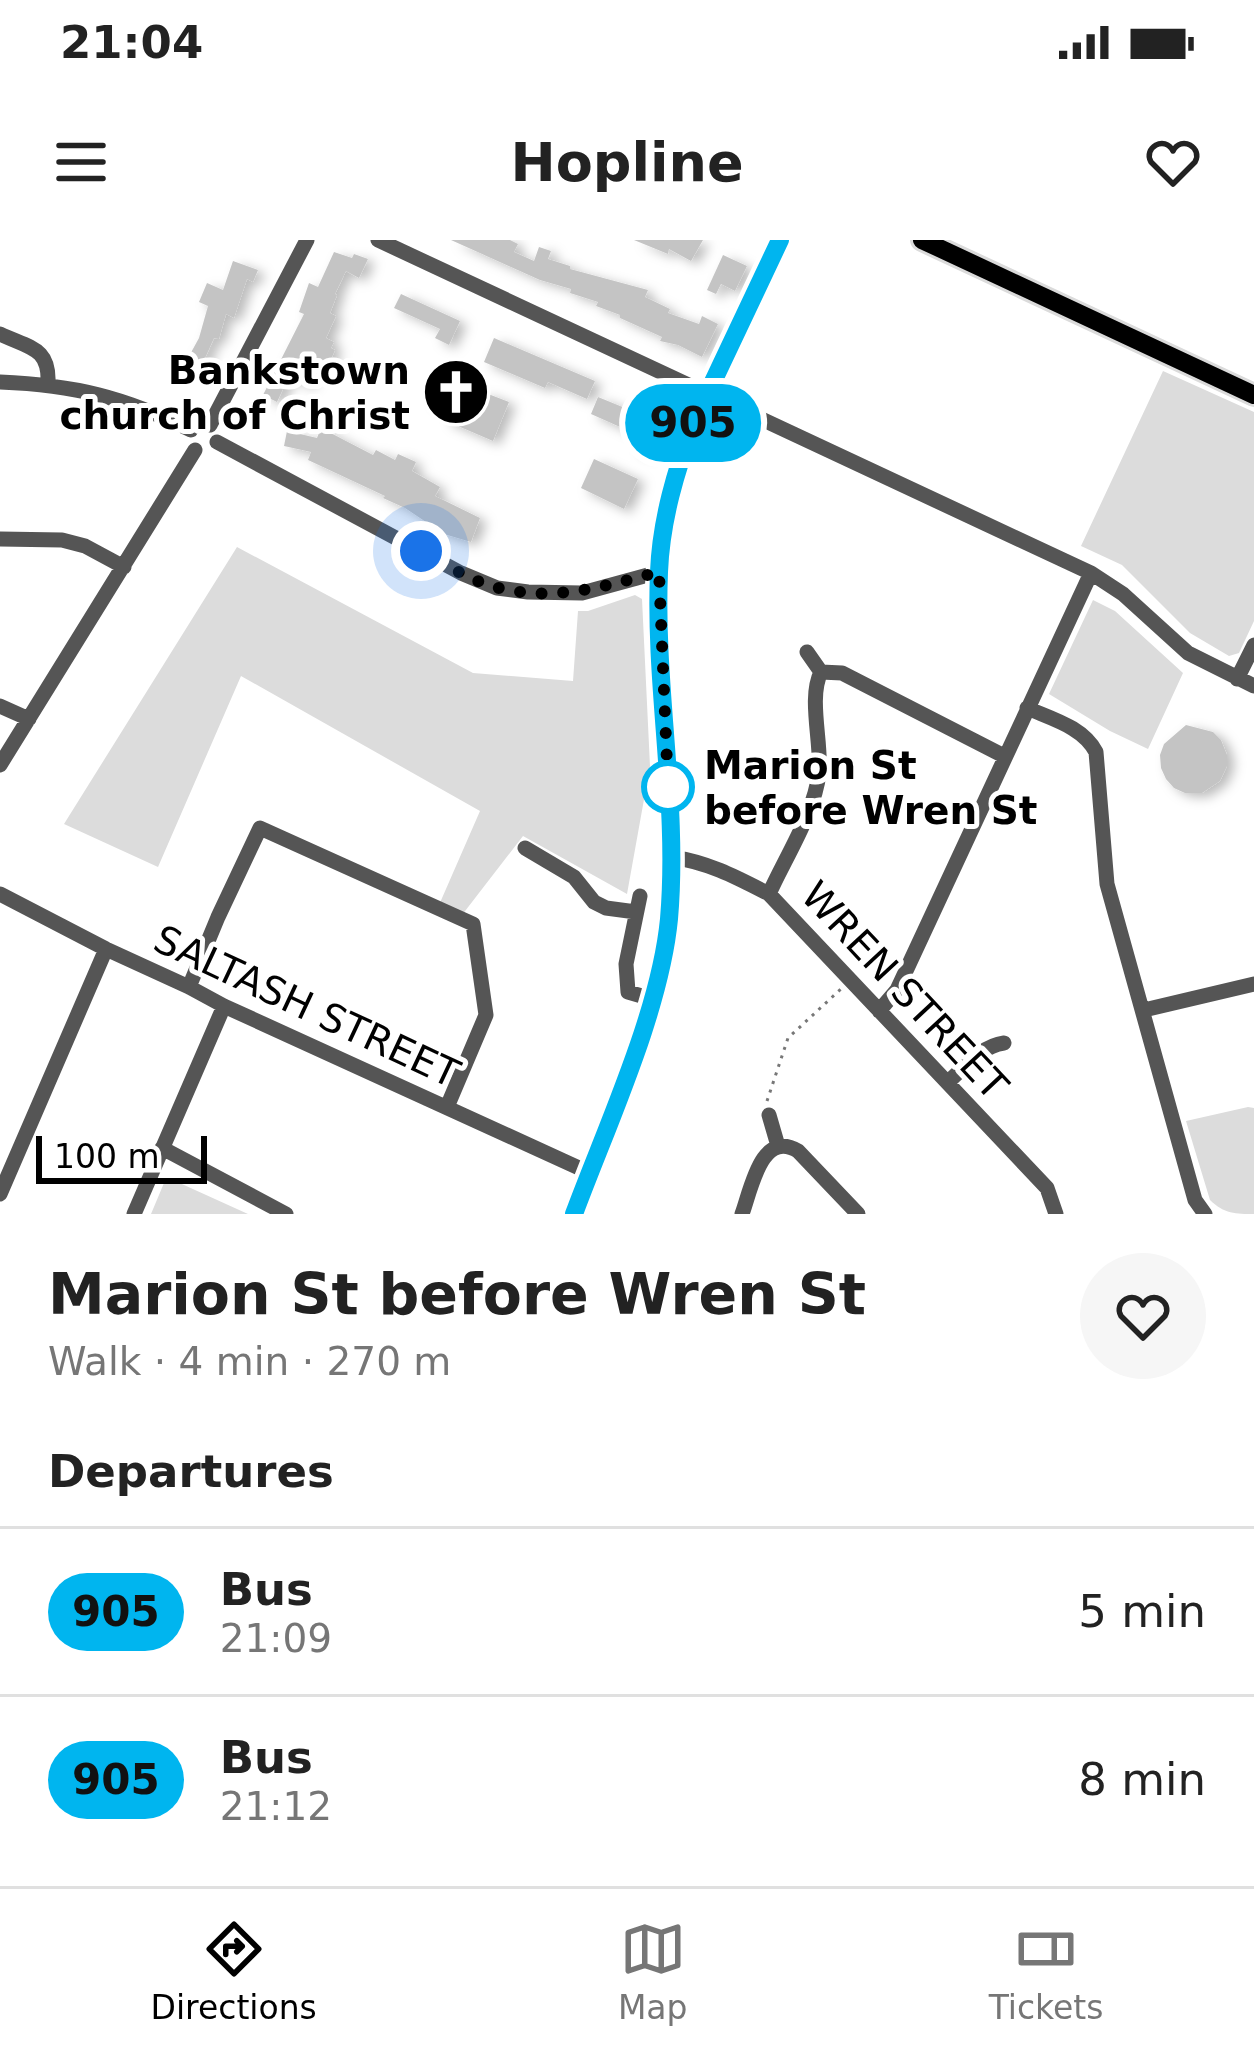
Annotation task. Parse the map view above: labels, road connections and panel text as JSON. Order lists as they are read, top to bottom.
{
  "streets": {
    "street": ["WREN STREET", "SALTASH STREET"]
  },
  "places": {
    "church": ["Bankstown church of Christ"],
    "other": ["Marion St before Wren St"]
  },
  "lines": ["bus line 905"],
  "scale_bar": "100 m",
  "page": {
    "status": "21:04",
    "header": "Hopline",
    "on_map": "905",
    "scale": "100 m",
    "heading": [
      ["Marion St before Wren St", "Walk · 4 min · 270 m"],
      "Departures"
    ],
    "list": [
      {
        "mark": "905",
        "name": "Bus",
        "note": "21:09",
        "value": "5 min"
      },
      {
        "mark": "905",
        "name": "Bus",
        "note": "21:12",
        "value": "8 min"
      }
    ],
    "tabs": ["Directions", "Map", "Tickets"]
  }
}
